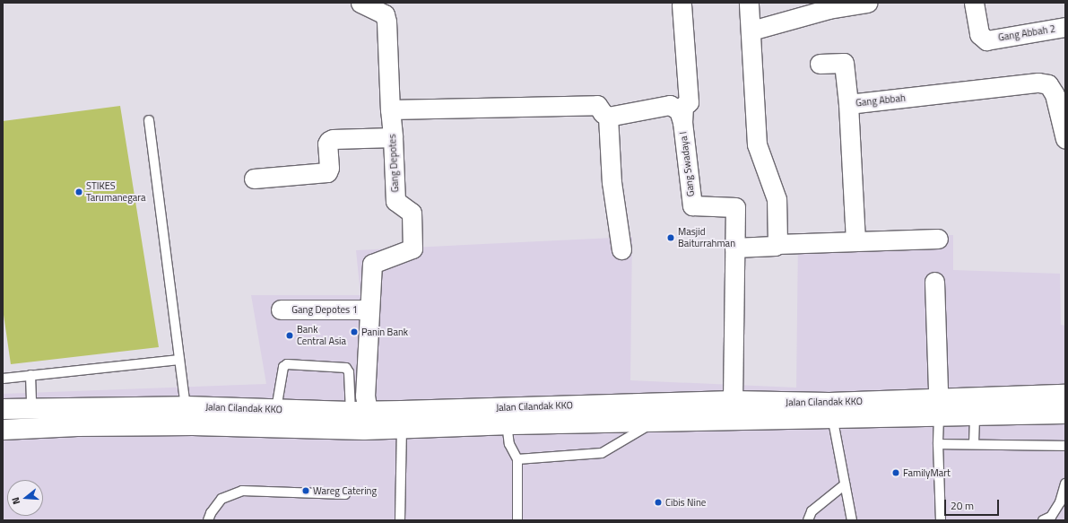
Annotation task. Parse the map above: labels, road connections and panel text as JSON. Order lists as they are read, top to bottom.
{
  "streets": {
    "street": [
      "Gang Abbah 2",
      "Gang Abbah",
      "Gang Depotes",
      "Gang Swadaya I",
      "Gang Depotes 1",
      "Jalan Cilandak KKO"
    ]
  },
  "crossings": [
    ["Gang Depotes", "Gang Depotes 1"],
    ["Gang Depotes", "Jalan Cilandak KKO"],
    ["Gang Swadaya I", "Jalan Cilandak KKO"]
  ],
  "places": [
    "STIKES Tarumanegara",
    "Masjid Baiturrahman",
    "Panin Bank",
    "Bank Central Asia",
    "FamilyMart",
    "Wareg Catering",
    "Cibis Nine"
  ],
  "scale_bar": "20 m",
  "north": "left"
}
